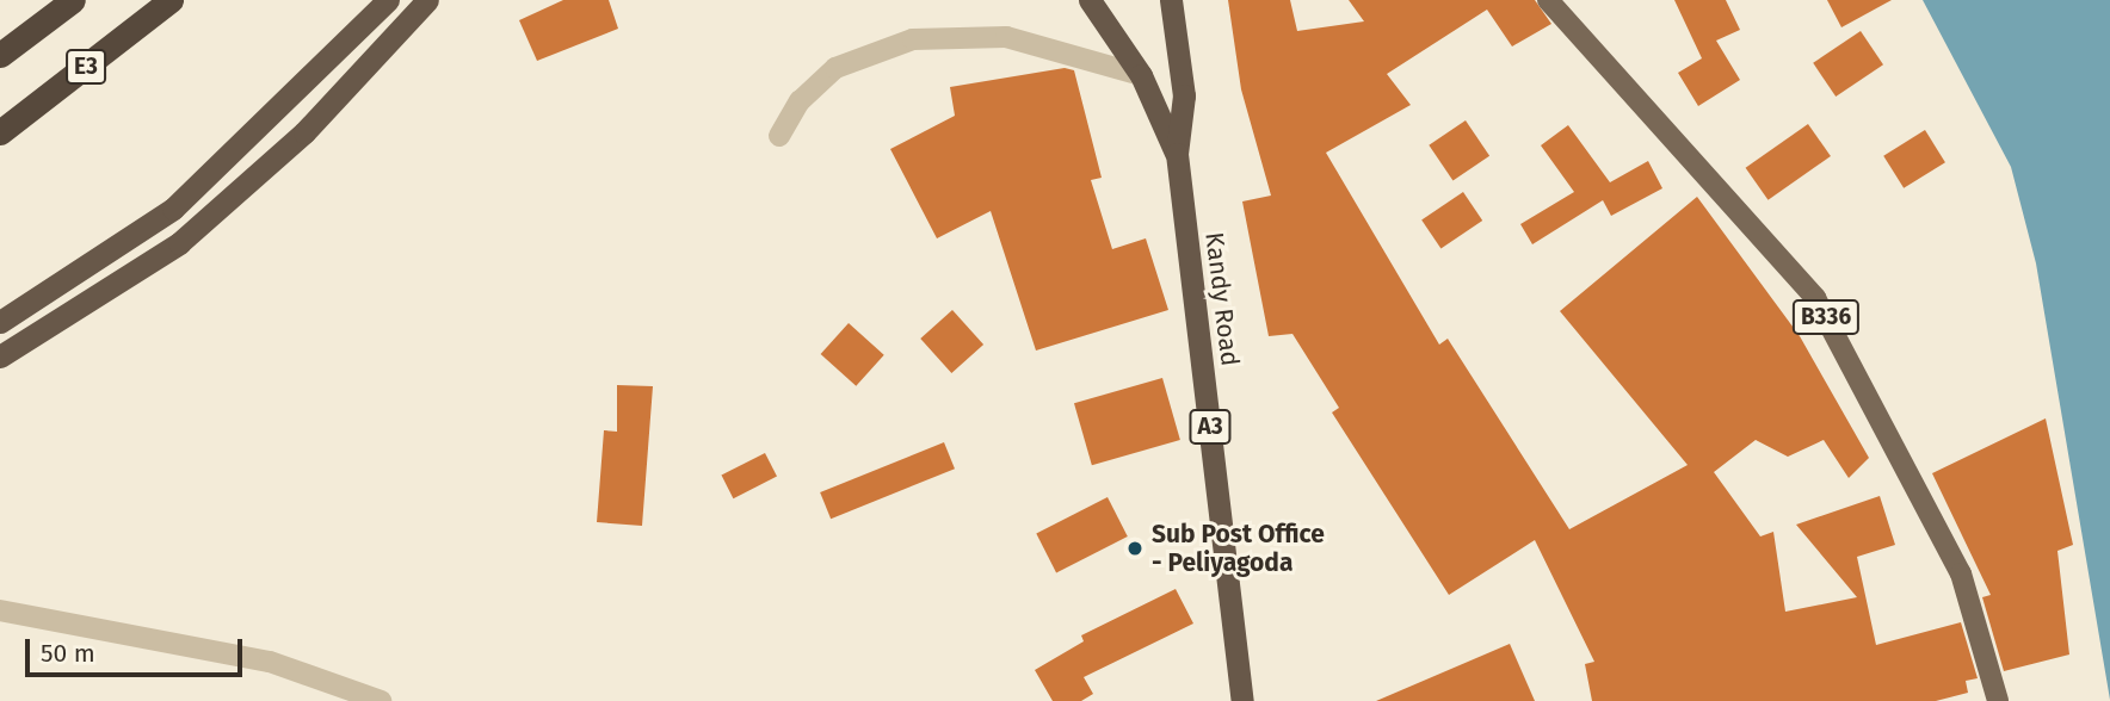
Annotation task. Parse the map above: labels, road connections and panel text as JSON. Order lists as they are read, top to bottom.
{
  "streets": {
    "highway": ["E3", "Kandy Road", "A3"],
    "main road": ["B336"]
  },
  "places": ["Sub Post Office - Peliyagoda"],
  "scale_bar": "50 m"
}
